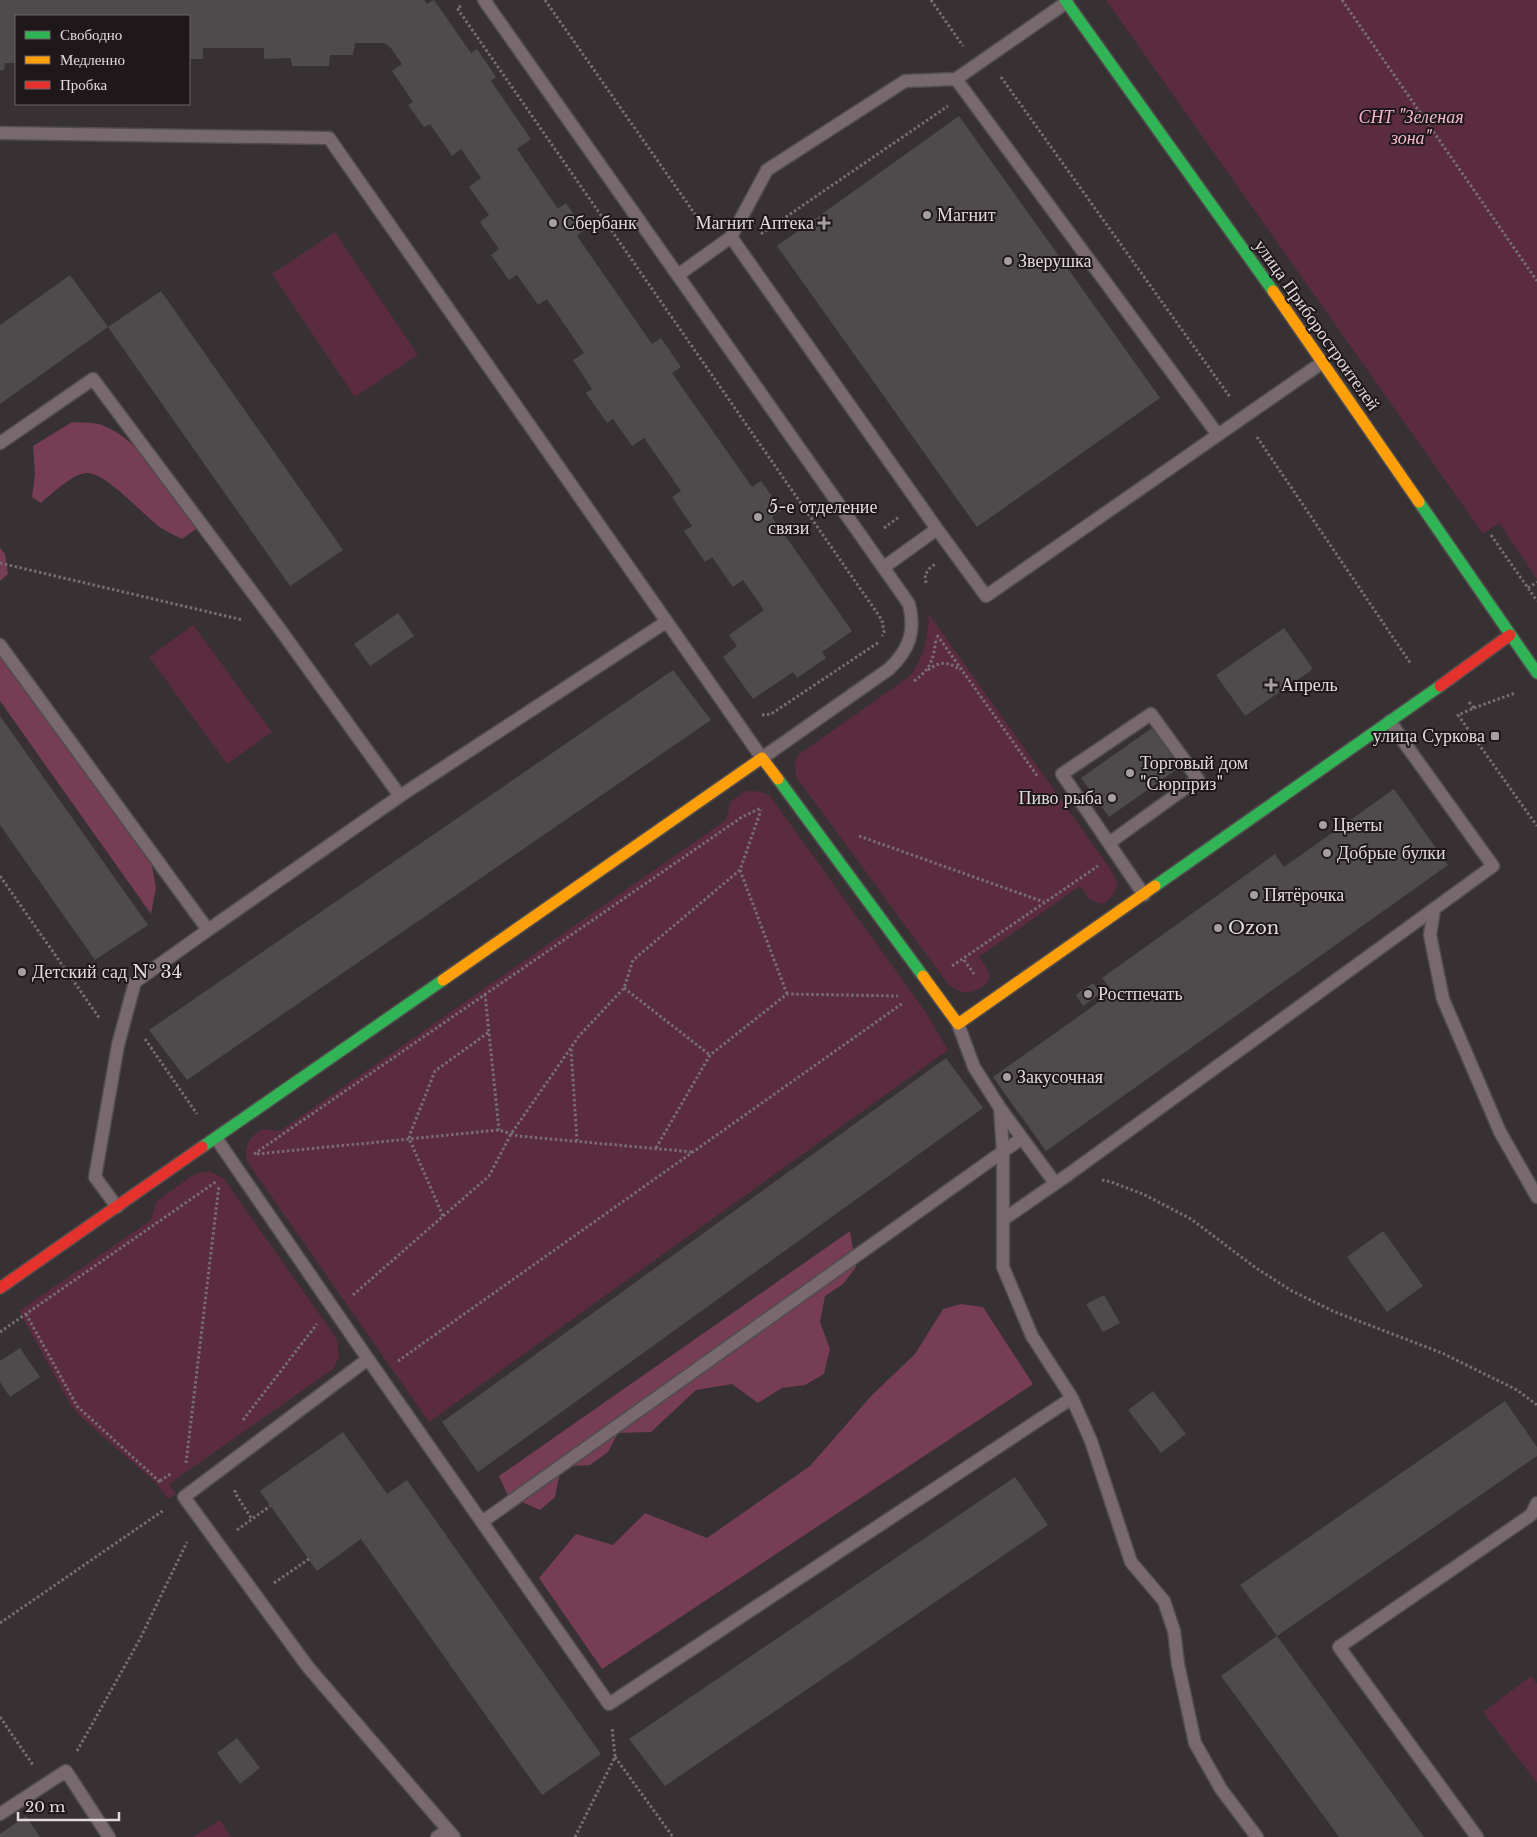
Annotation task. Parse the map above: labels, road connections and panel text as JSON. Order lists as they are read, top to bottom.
{
  "streets": {
    "street": ["улица Приборостроителей"]
  },
  "parks": ["СНТ \"Зеленая зона\""],
  "places": {
    "other": [
      "Магнит",
      "Сбербанк",
      "Зверушка",
      "5-е отделение связи",
      "Торговый дом \"Сюрприз\"",
      "Пиво рыба",
      "Цветы",
      "Добрые булки",
      "Пятёрочка",
      "Ozon",
      "Детский сад № 34",
      "Ростпечать",
      "Закусочная"
    ],
    "health": ["Магнит Аптека", "Апрель"],
    "transit": ["улица Суркова"]
  },
  "legend": ["Свободно", "Медленно", "Пробка"],
  "scale_bar": "20 m"
}
